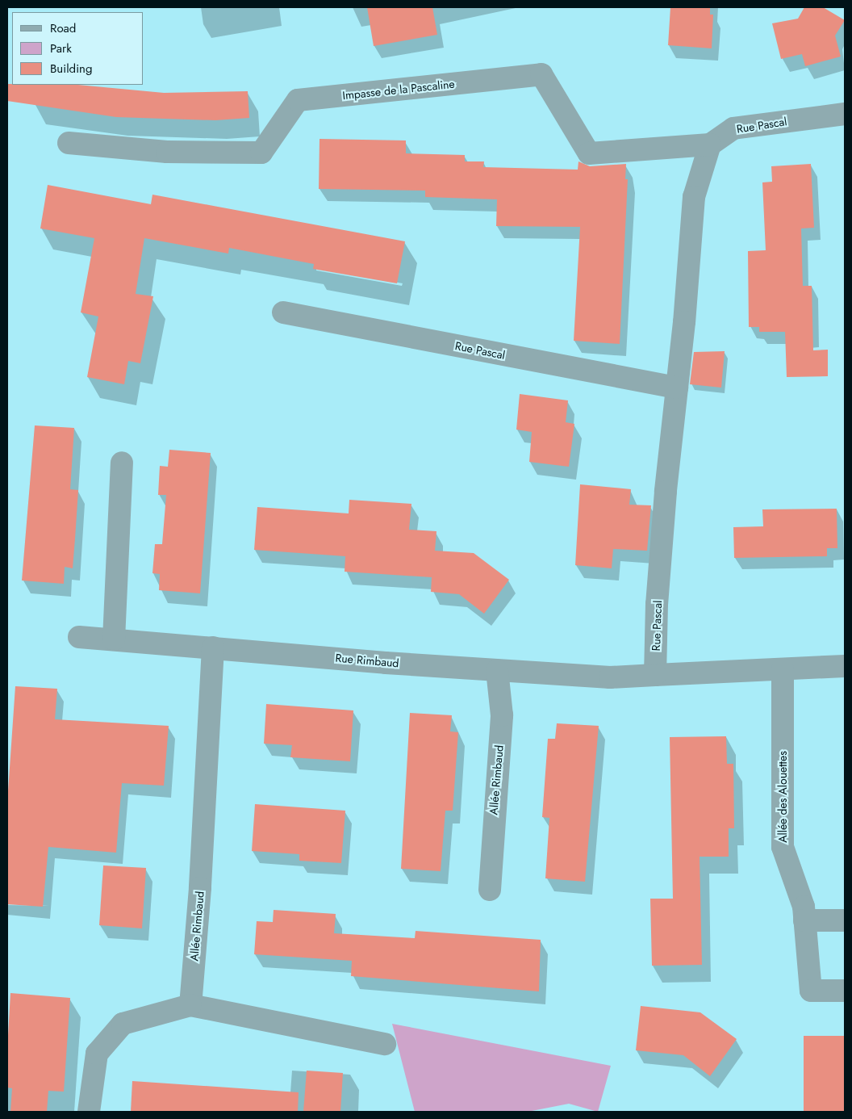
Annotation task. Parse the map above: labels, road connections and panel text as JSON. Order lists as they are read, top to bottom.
{
  "streets": {
    "street": [
      "Impasse de la Pascaline",
      "Rue Pascal",
      "Rue Rimbaud",
      "Allée Rimbaud",
      "Allée des Alouettes"
    ]
  },
  "crossings": [
    ["Impasse de la Pascaline", "Rue Pascal"],
    ["Rue Pascal", "Rue Rimbaud"],
    ["Rue Rimbaud", "Allée Rimbaud"]
  ],
  "legend": ["Road", "Park", "Building"]
}
